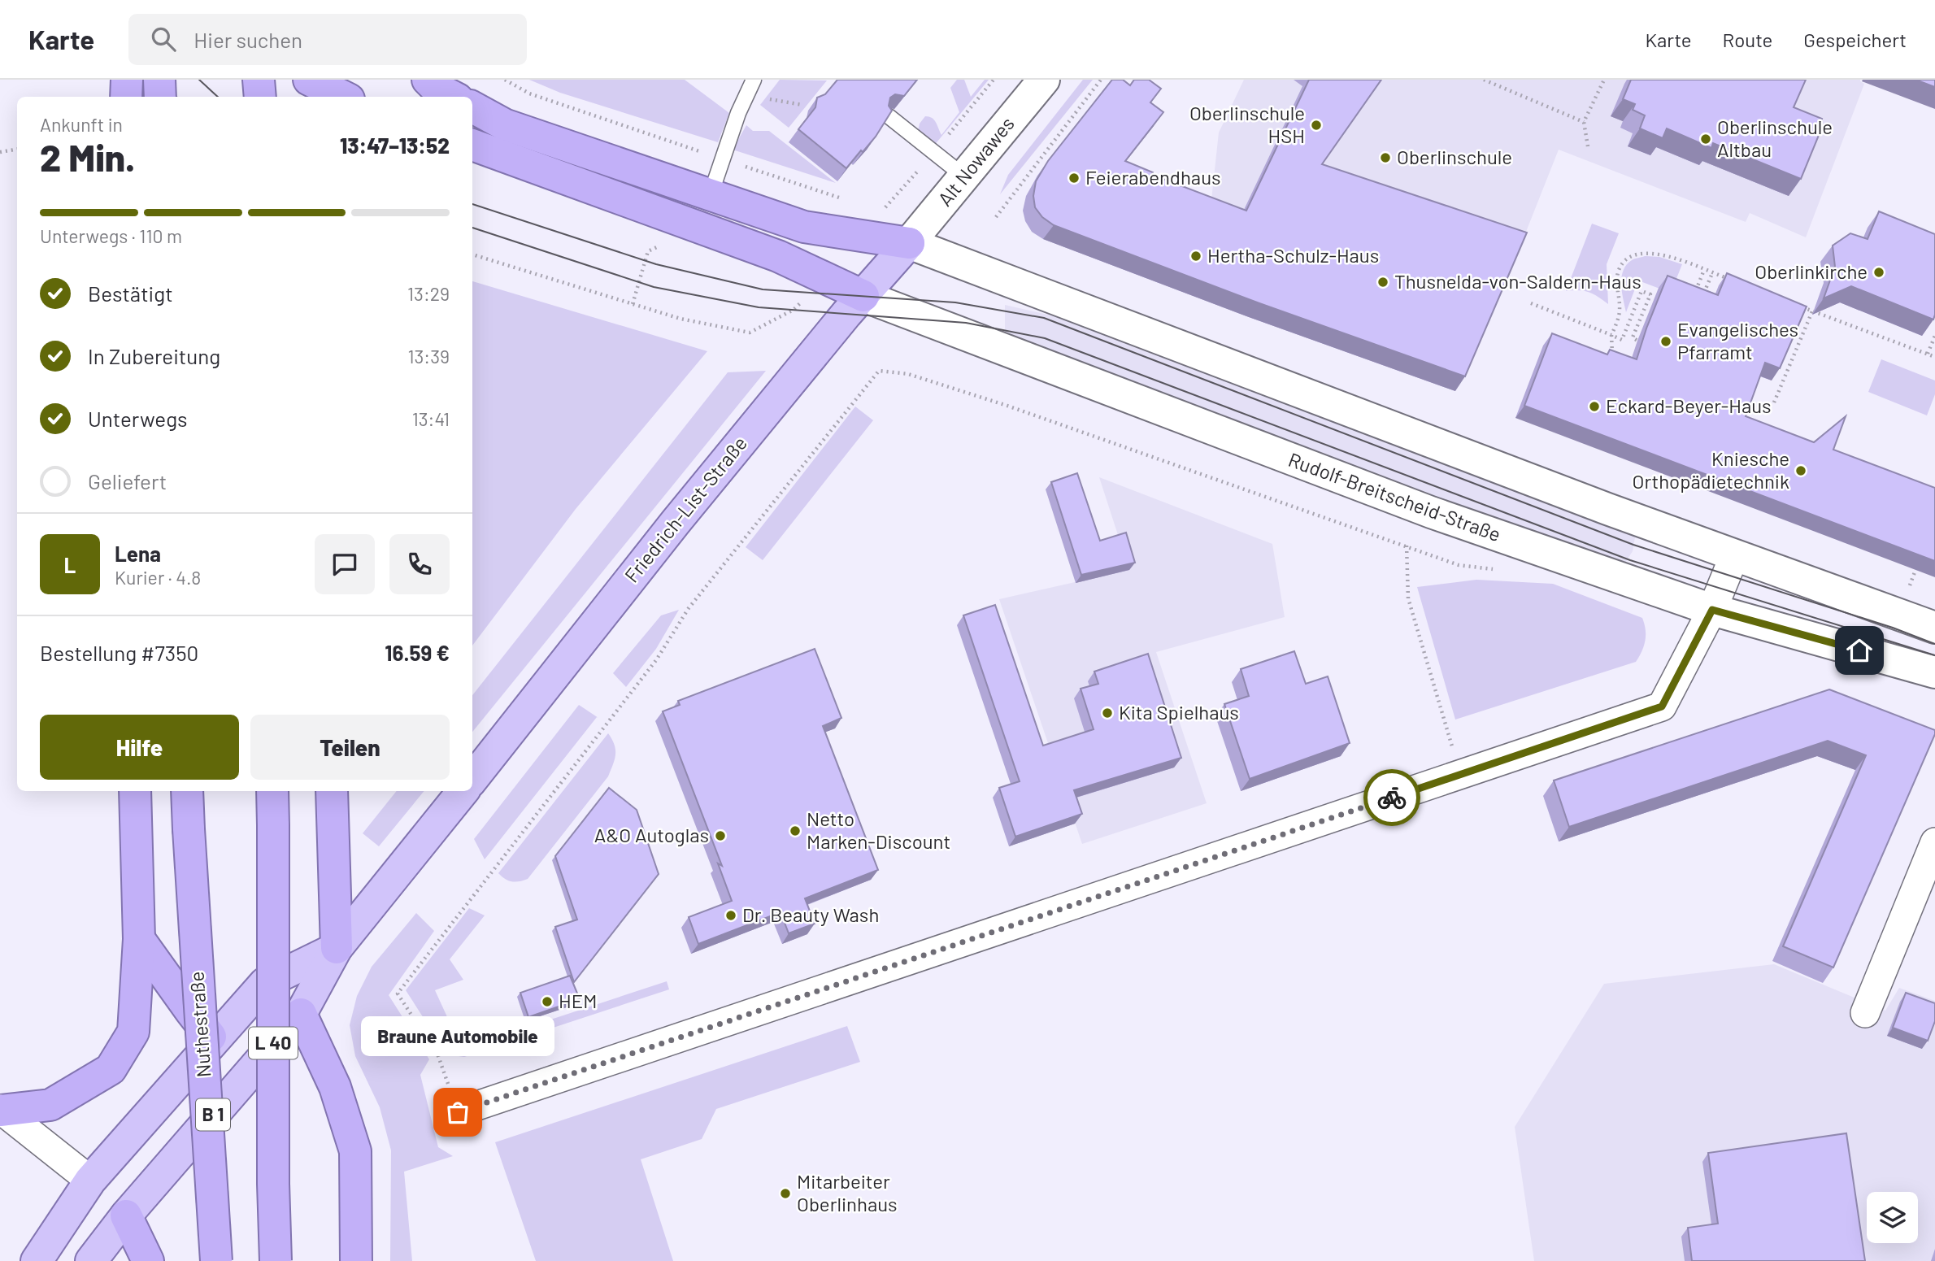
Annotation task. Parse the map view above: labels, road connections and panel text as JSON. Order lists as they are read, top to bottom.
{
  "streets": {
    "highway": ["Nuthestraße", "L 40"],
    "main road": ["Friedrich-List-Straße", "B 1"],
    "street": ["Alt Nowawes", "Rudolf-Breitscheid-Straße"]
  },
  "crossings": [
    ["Alt Nowawes", "Friedrich-List-Straße"],
    ["Rudolf-Breitscheid-Straße", "Friedrich-List-Straße"]
  ],
  "places": [
    "Oberlinschule HSH",
    "Oberlinschule Altbau",
    "Oberlinschule",
    "Feierabendhaus",
    "Hertha-Schulz-Haus",
    "Oberlinkirche",
    "Thusnelda-von-Saldern-Haus",
    "Evangelisches Pfarramt",
    "Eckard-Beyer-Haus",
    "Kniesche Orthopädietechnik",
    "Kita Spielhaus",
    "Netto Marken-Discount",
    "A&O Autoglas",
    "Dr. Beauty Wash",
    "HEM",
    "Braune Automobile",
    "Mitarbeiter Oberlinhaus"
  ],
  "page": {
    "header": "Karte",
    "search": "Hier suchen",
    "nav": ["Karte", "Route", "Gespeichert"],
    "heading": ["2 Min.", "Ankunft in", "13:47–13:52"],
    "panel": [
      "Lena",
      "Kurier · 4.8",
      "Bestellung #7350",
      "16.59 €"
    ],
    "bar": "Unterwegs · 110 m",
    "list": [
      ["Bestätigt", "13:29"],
      ["In Zubereitung", "13:39"],
      ["Unterwegs", "13:41"],
      "Geliefert"
    ],
    "round": "L",
    "buttons": ["Hilfe", "Teilen"],
    "bubble": "Braune Automobile"
  }
}
